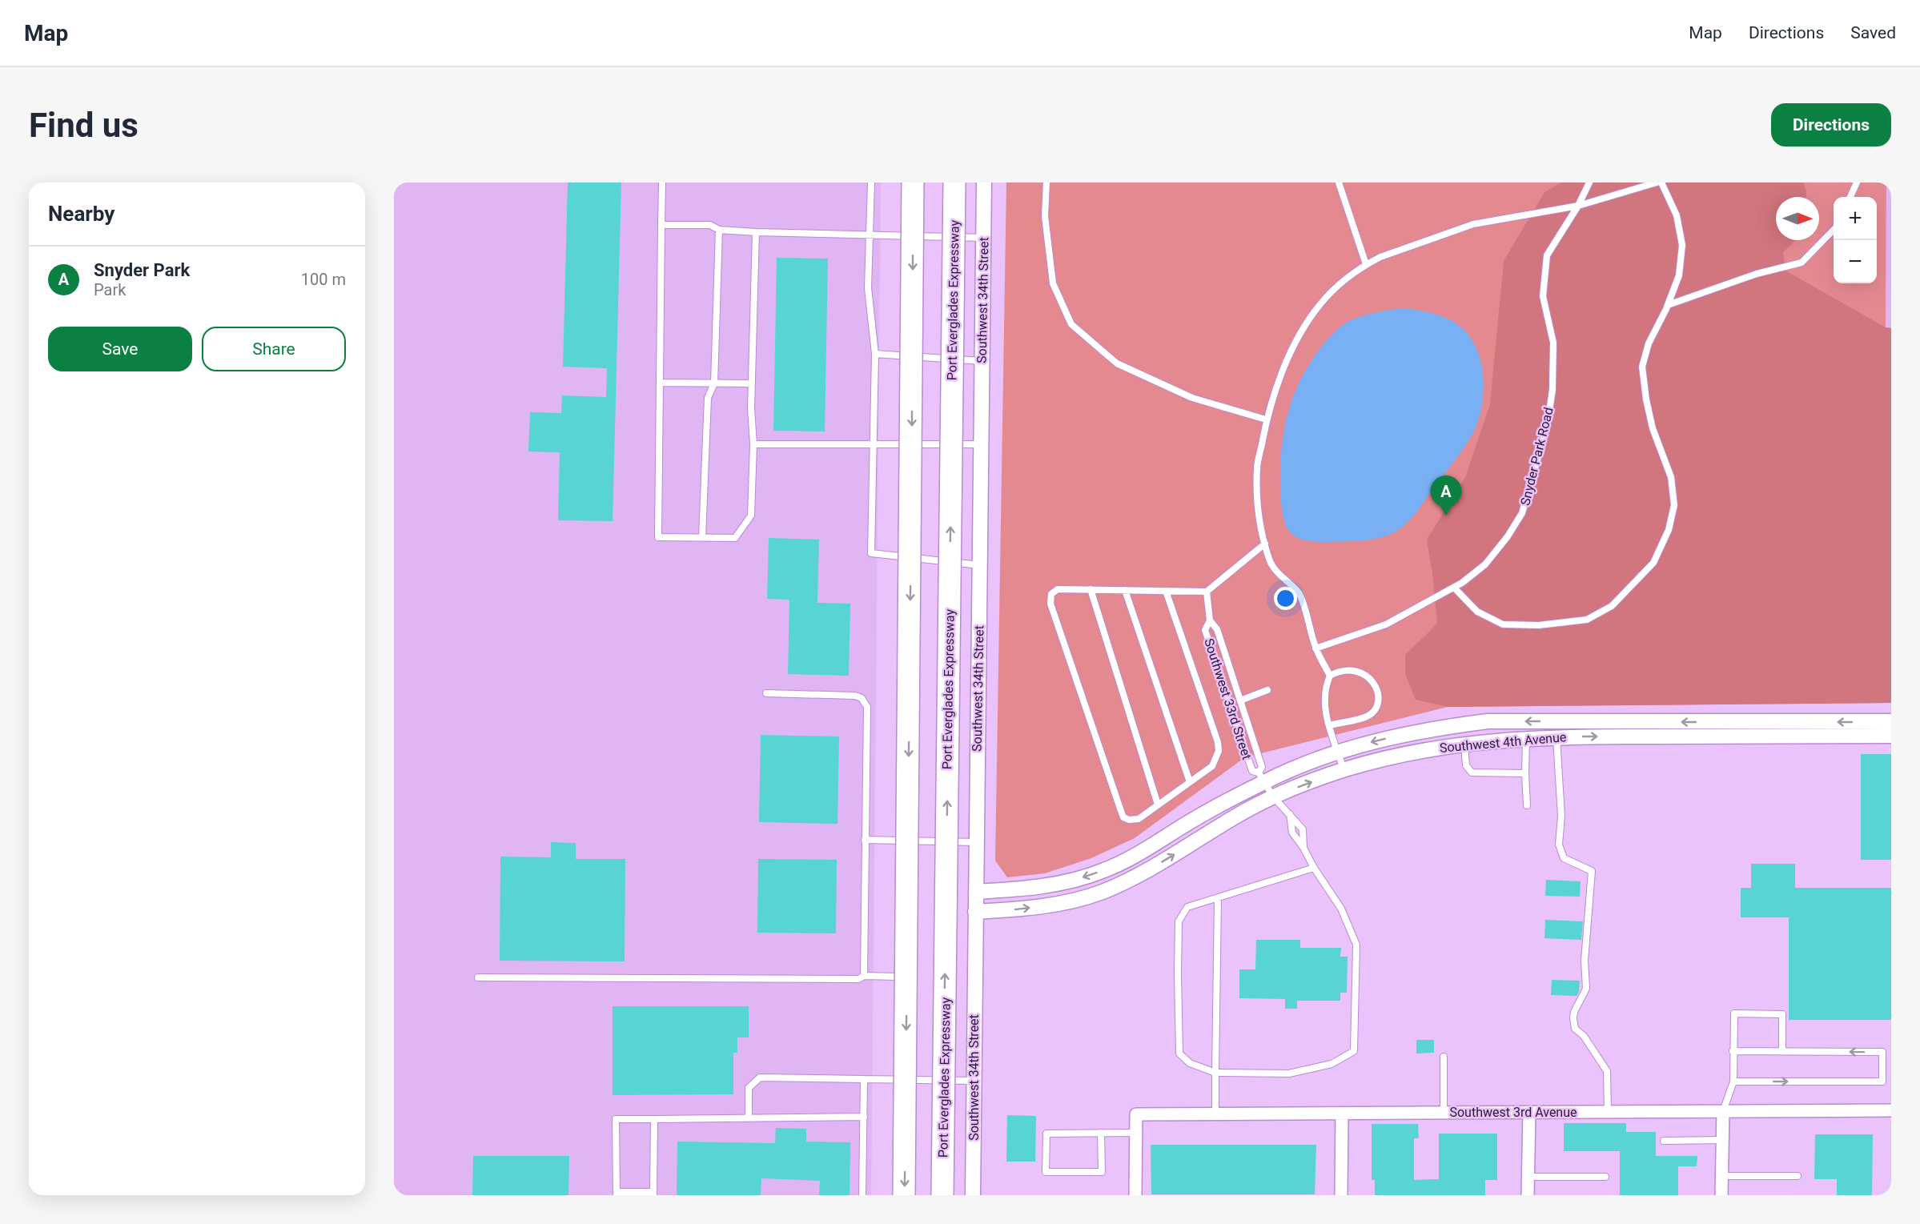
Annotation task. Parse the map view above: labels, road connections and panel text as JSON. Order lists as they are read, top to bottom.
{
  "streets": {
    "highway": ["Port Everglades Expressway"],
    "street": ["Southwest 34th Street", "Southwest 4th Avenue", "Southwest 3rd Avenue"],
    "lane": ["Snyder Park Road", "Southwest 33rd Street"]
  },
  "crossings": [
    ["Southwest 34th Street", "Southwest 4th Avenue"],
    ["Southwest 33rd Street", "Southwest 4th Avenue"]
  ],
  "north": "right",
  "page": {
    "header": "Map",
    "nav": ["Map", "Directions", "Saved"],
    "buttons": [
      "Directions",
      ["Save", "Share"]
    ],
    "title": "Find us",
    "heading": "Nearby",
    "map_buttons": ["+", "−"],
    "list": [
      {
        "mark": "A",
        "name": "Snyder Park",
        "note": "Park",
        "value": "100 m"
      }
    ],
    "pins": "A"
  }
}
